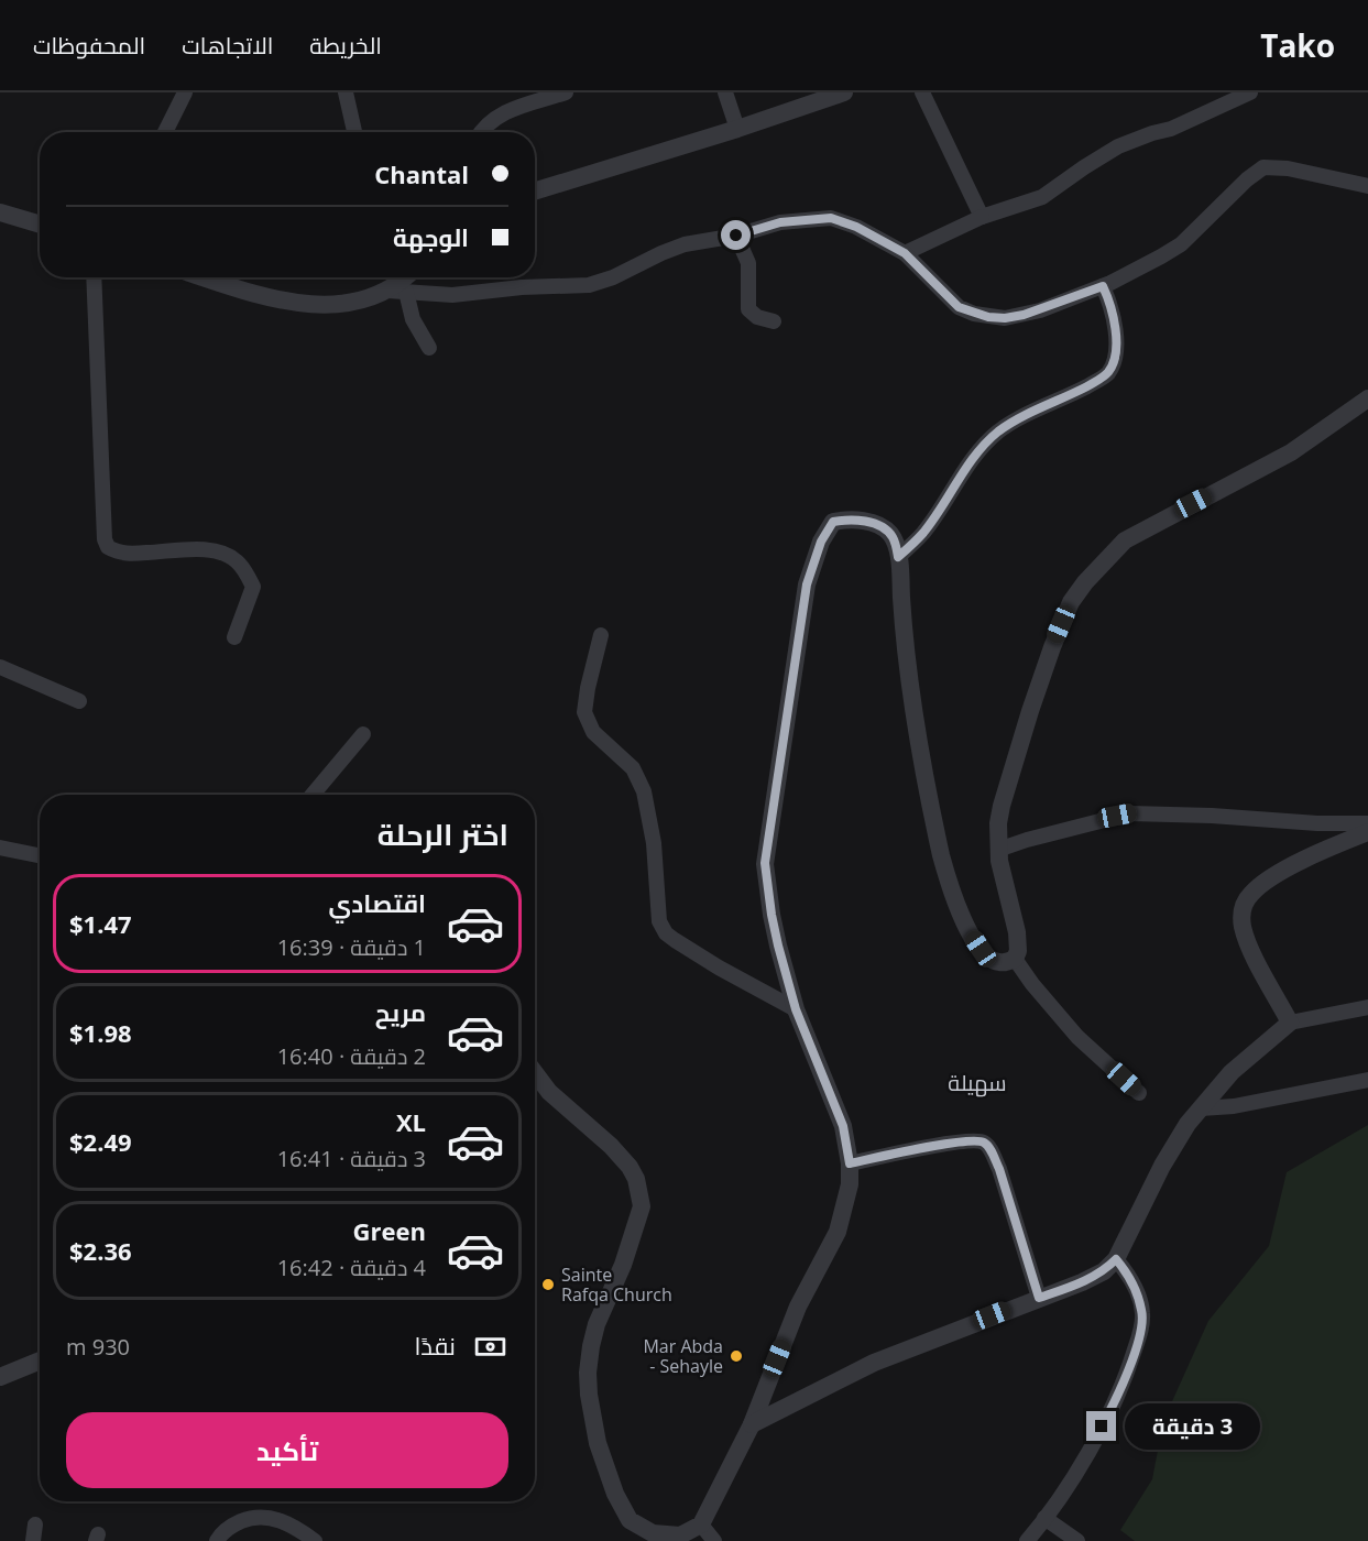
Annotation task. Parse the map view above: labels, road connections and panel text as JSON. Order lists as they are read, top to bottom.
{
  "districts": ["سهيلة"],
  "places": ["Sainte Rafqa Church", "Mar Abda - Sehayle"],
  "page": {
    "header": "Tako",
    "nav": ["الخريطة", "الاتجاهات", "المحفوظات"],
    "banner": ["Chantal", "الوجهة"],
    "heading": "اختر الرحلة",
    "list": [
      {
        "name": "اقتصادي",
        "note": "1 دقيقة · 16:39",
        "value": "$1.47"
      },
      {
        "name": "مريح",
        "note": "2 دقيقة · 16:40",
        "value": "$1.98"
      },
      {
        "name": "XL",
        "note": "3 دقيقة · 16:41",
        "value": "$2.49"
      },
      {
        "name": "Green",
        "note": "4 دقيقة · 16:42",
        "value": "$2.36"
      }
    ],
    "pay": ["نقدًا", "930 m"],
    "buttons": "تأكيد",
    "bubble": "3 دقيقة"
  }
}
